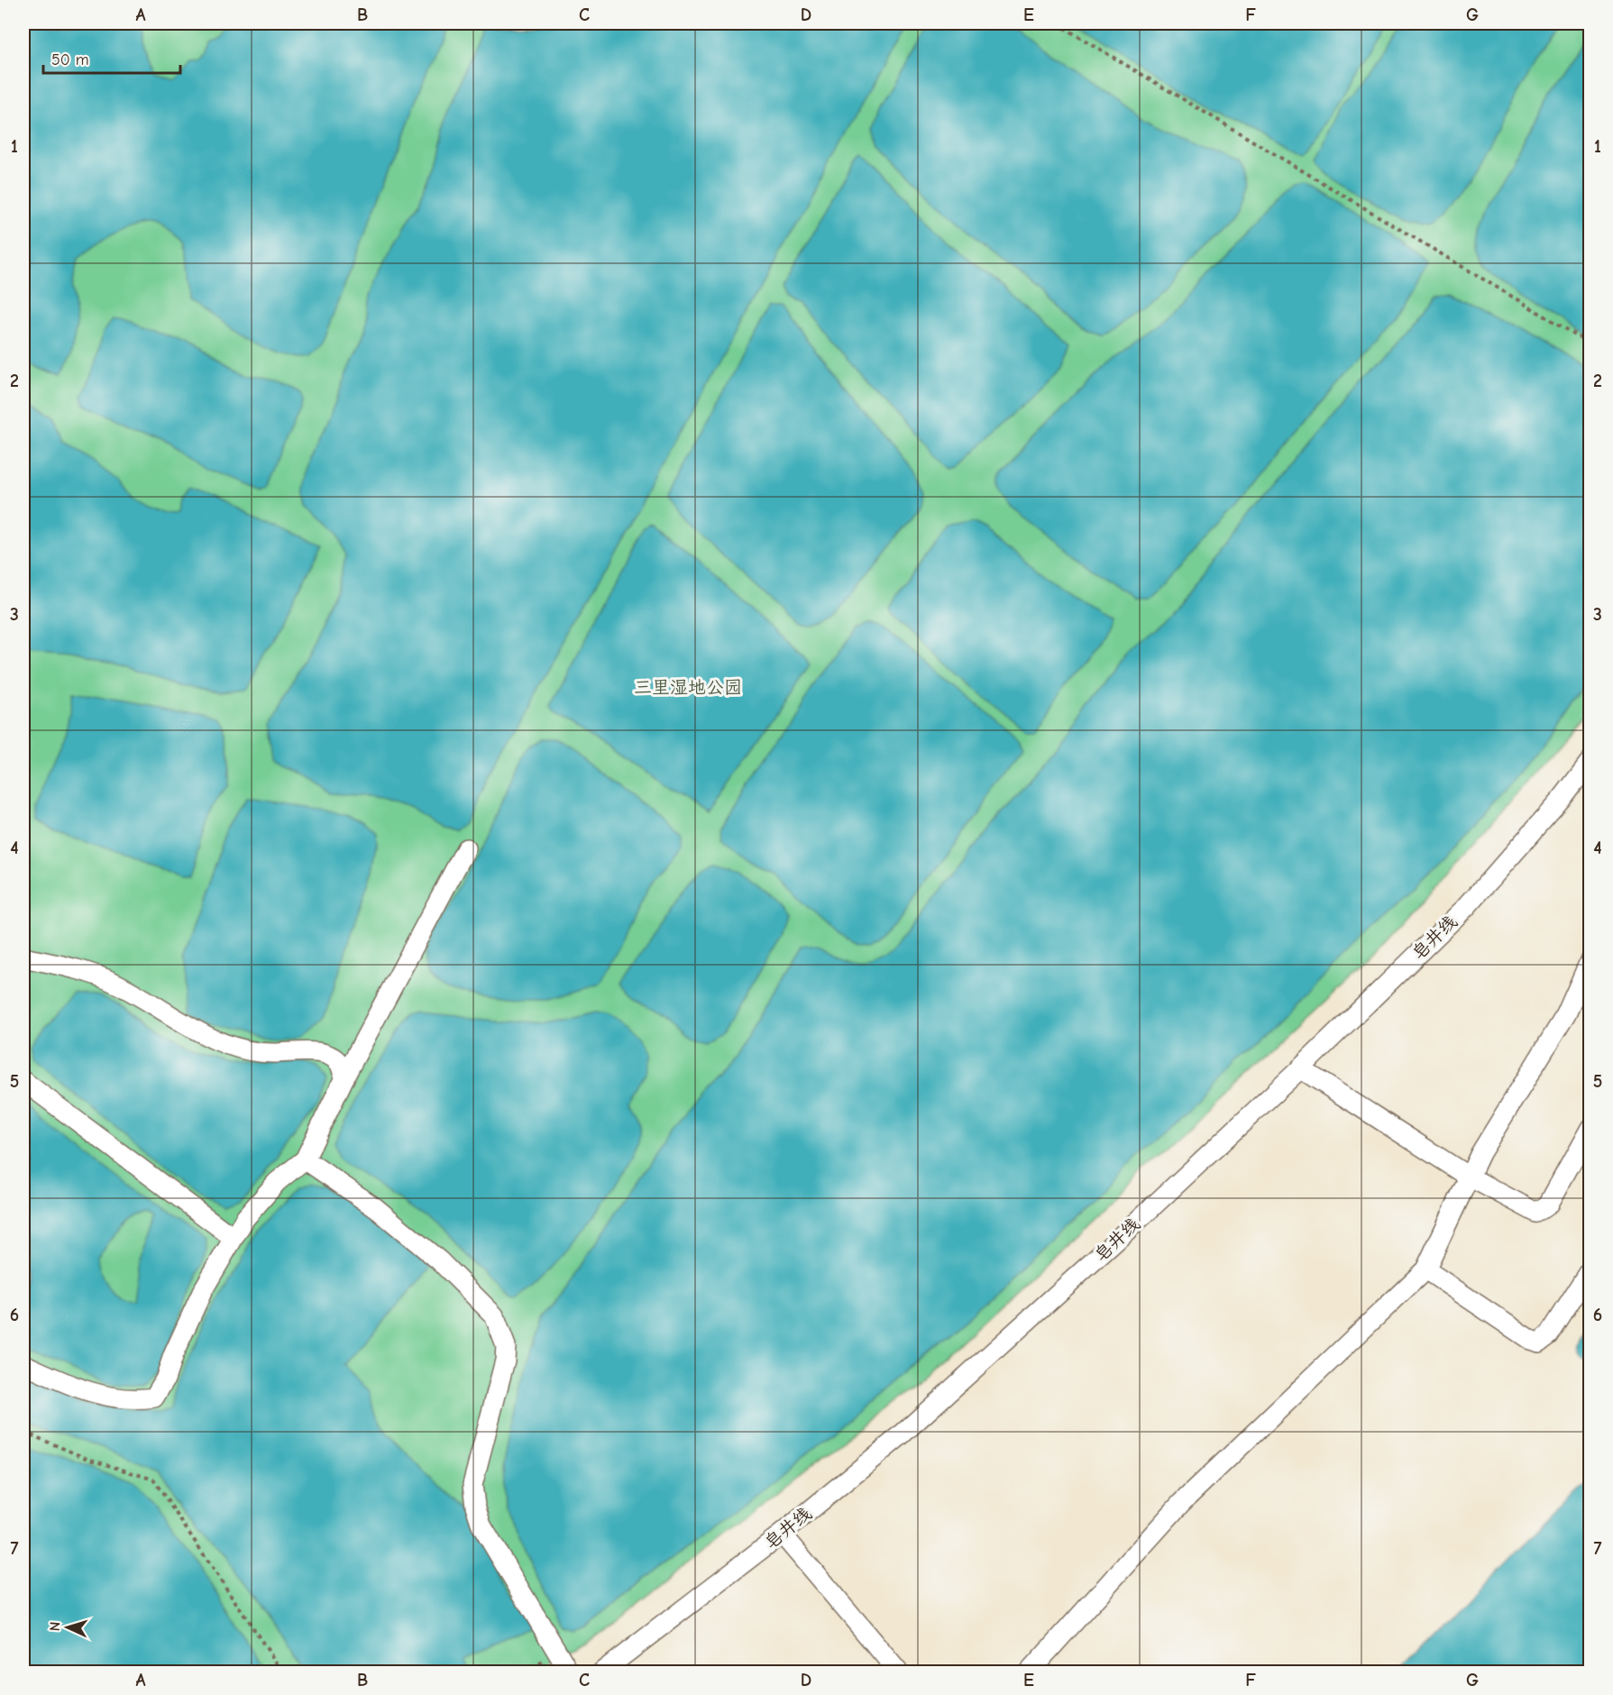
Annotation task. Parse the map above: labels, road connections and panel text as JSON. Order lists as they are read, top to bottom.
{
  "streets": {
    "street": ["皂井线"]
  },
  "parks": ["三里湿地公园"],
  "scale_bar": "50 m",
  "north": "left",
  "grid": {
    "columns": [
      "A",
      "B",
      "C",
      "D",
      "E",
      "F",
      "G"
    ],
    "rows": [
      "1",
      "2",
      "3",
      "4",
      "5",
      "6",
      "7"
    ]
  }
}
